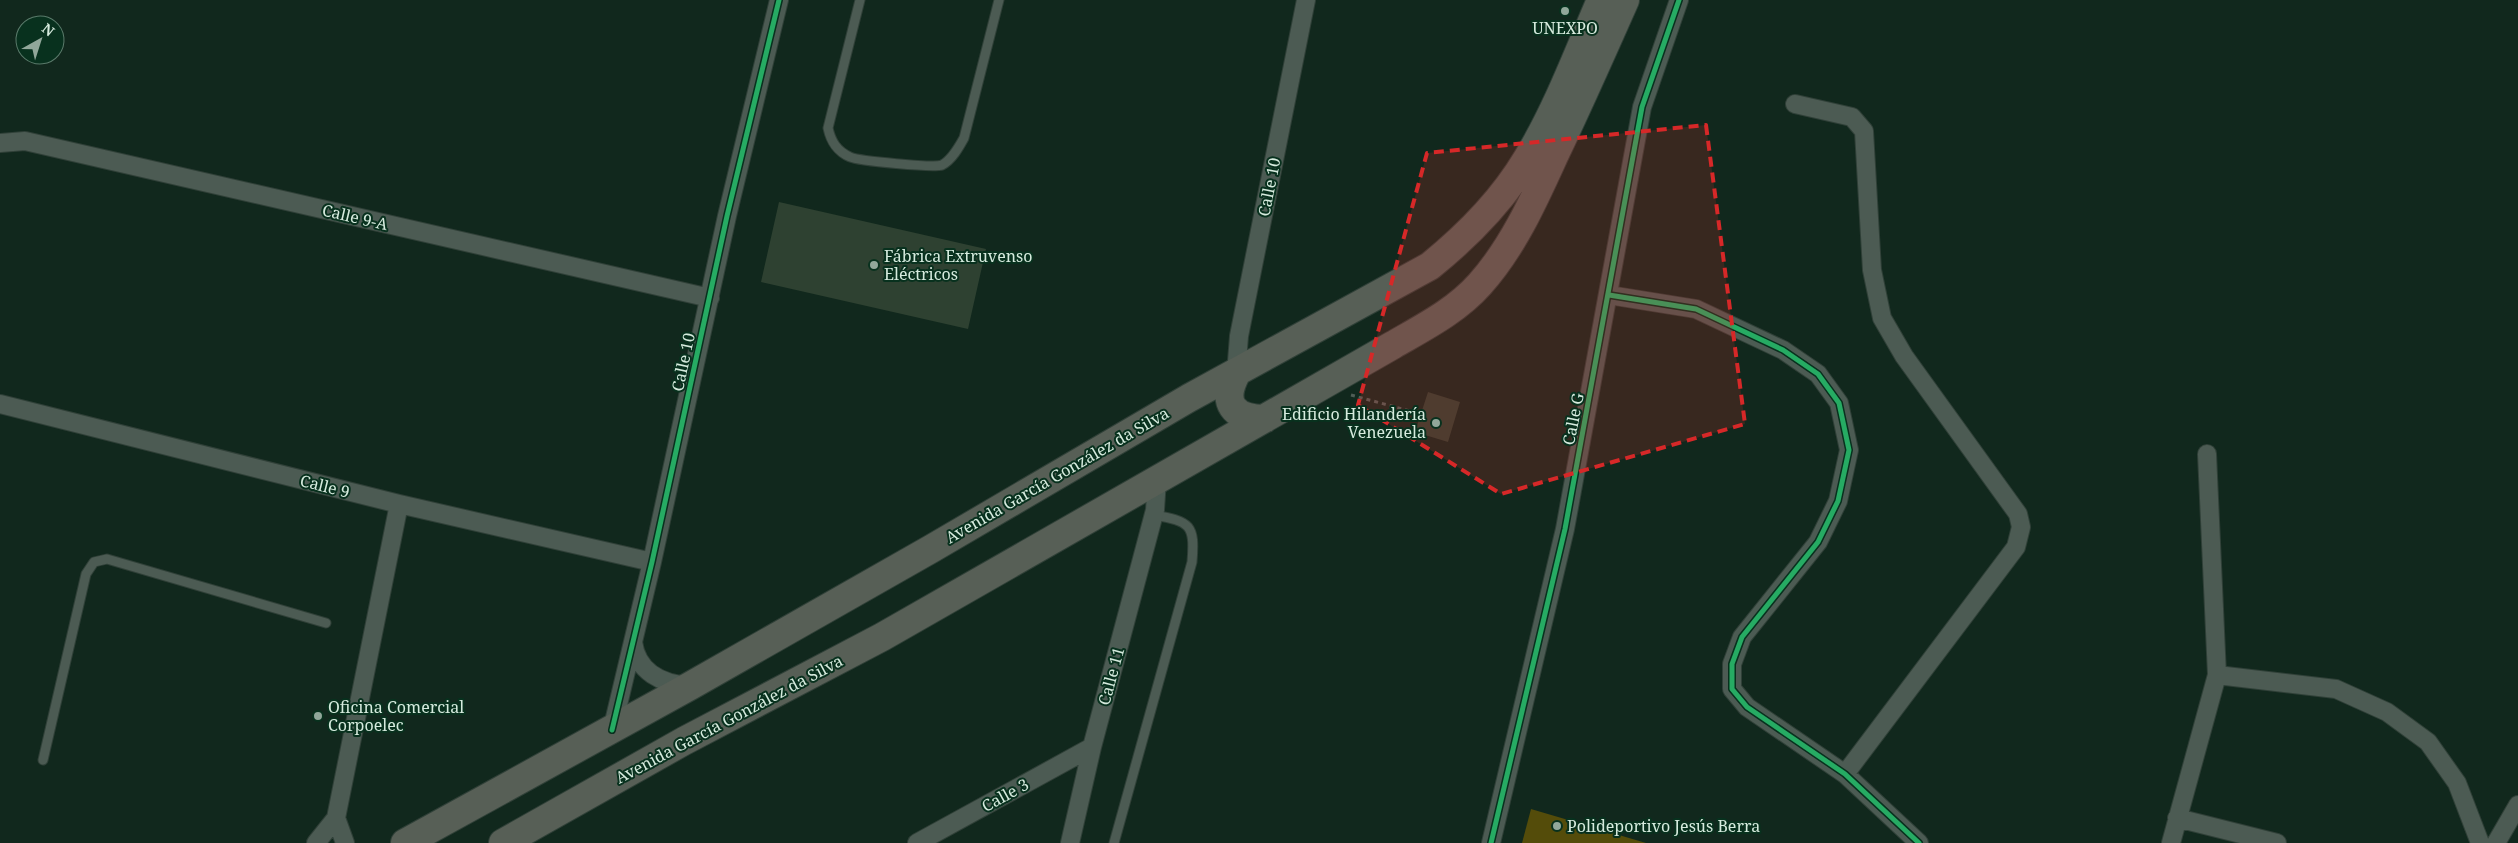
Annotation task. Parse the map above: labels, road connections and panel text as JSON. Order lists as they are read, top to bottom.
{
  "streets": {
    "main road": ["Avenida García González da Silva"],
    "street": [
      "Calle 10",
      "Calle 9-A",
      "Calle G",
      "Calle 9",
      "Calle 11",
      "Calle 3"
    ]
  },
  "crossings": [
    ["Calle 10", "Calle 9-A"],
    ["Calle 10", "Avenida García González da Silva"],
    ["Calle 10", "Calle 9"],
    ["Avenida García González da Silva", "Calle 11"],
    ["Calle 11", "Calle 3"]
  ],
  "places": [
    "UNEXPO",
    "Fábrica Extruvenso Eléctricos",
    "Edificio Hilandería Venezuela",
    "Oficina Comercial Corpoelec",
    "Polideportivo Jesús Berra"
  ],
  "north": "top right"
}
